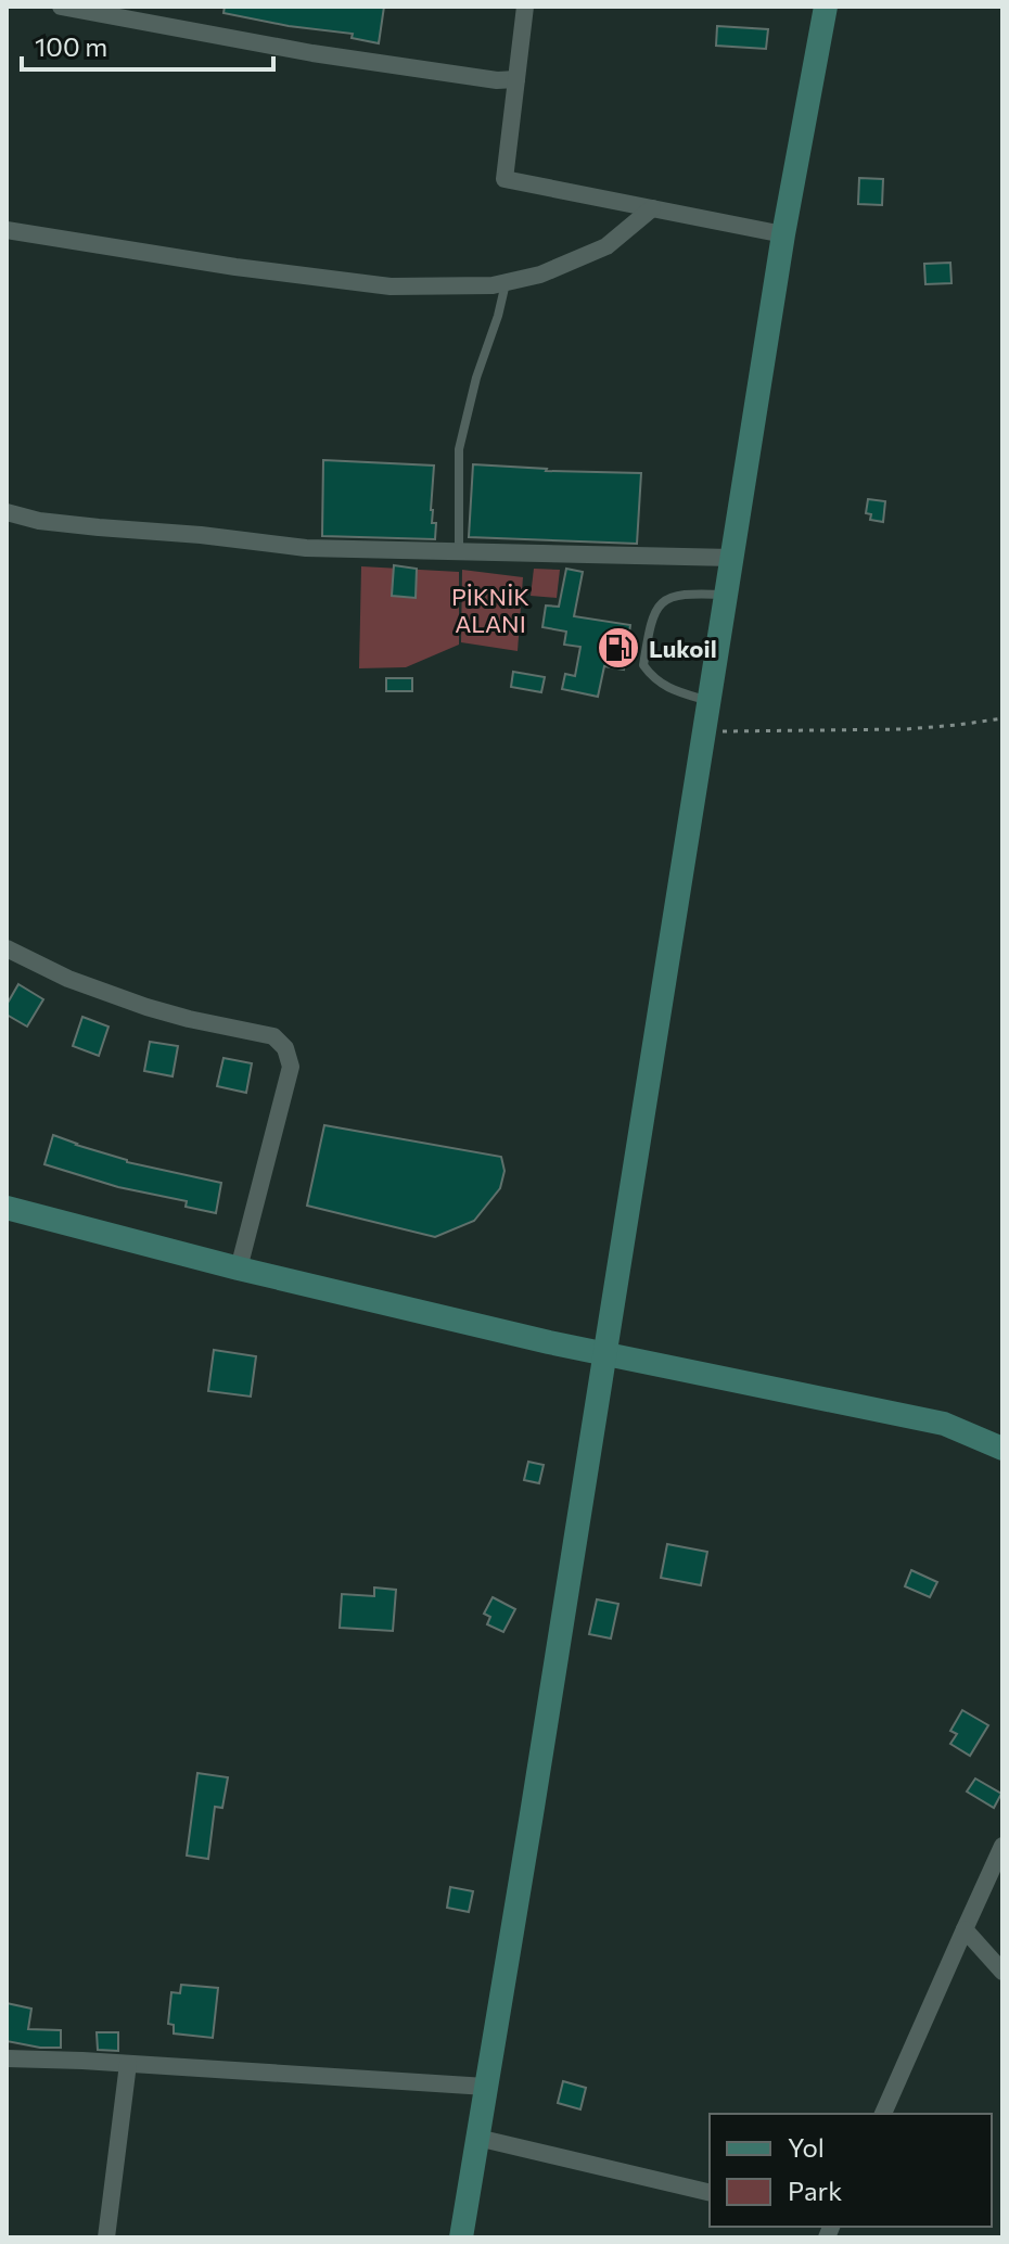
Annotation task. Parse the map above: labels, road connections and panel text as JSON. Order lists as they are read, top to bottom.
{
  "parks": ["PİKNİK ALANI"],
  "places": {
    "fuel station": ["Lukoil"]
  },
  "legend": ["Yol", "Park"],
  "scale_bar": "100 m"
}
